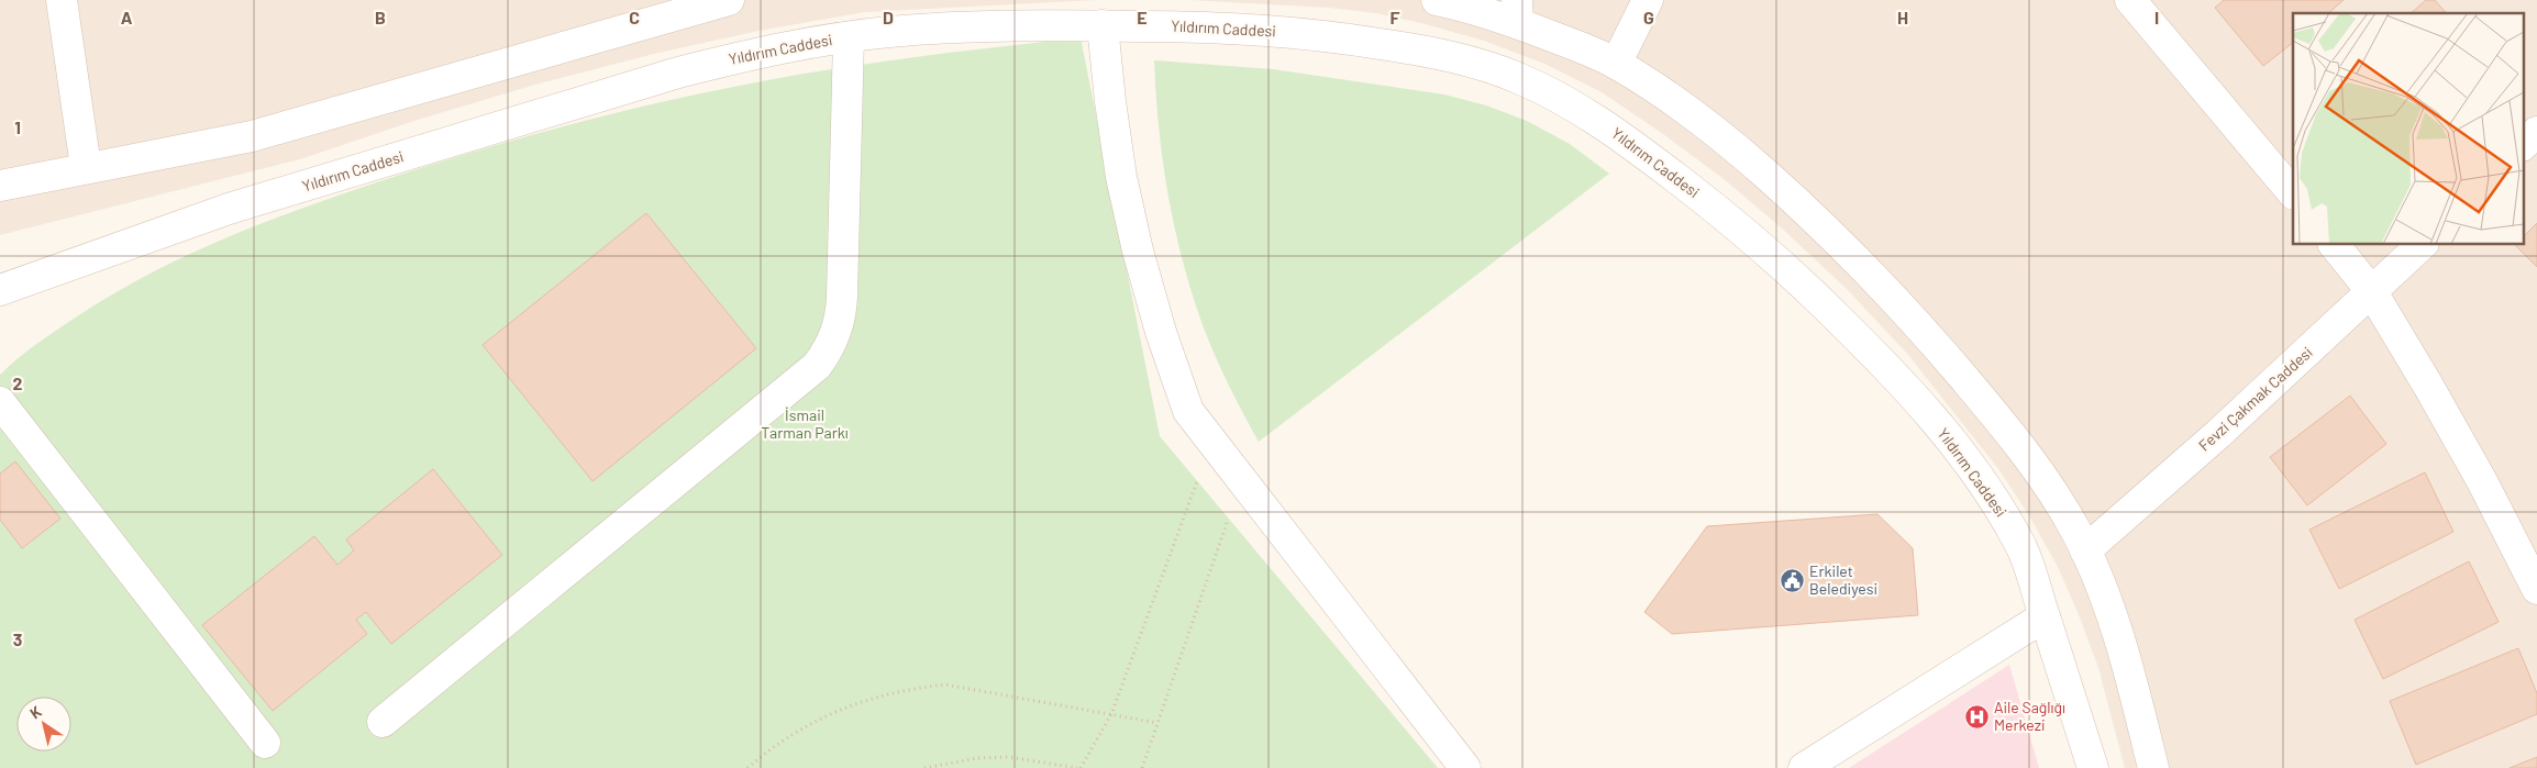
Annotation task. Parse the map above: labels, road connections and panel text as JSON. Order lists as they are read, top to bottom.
{
  "streets": {
    "street": ["Yıldırım Caddesi", "Fevzi Çakmak Caddesi"]
  },
  "parks": ["İsmail Tarman Parkı"],
  "places": {
    "public building": ["Erkilet Belediyesi"],
    "hospital": ["Aile Sağlığı Merkezi"]
  },
  "north": "top left",
  "grid": {
    "columns": [
      "A",
      "B",
      "C",
      "D",
      "E",
      "F",
      "G",
      "H",
      "I"
    ],
    "rows": ["1", "2", "3"]
  }
}
